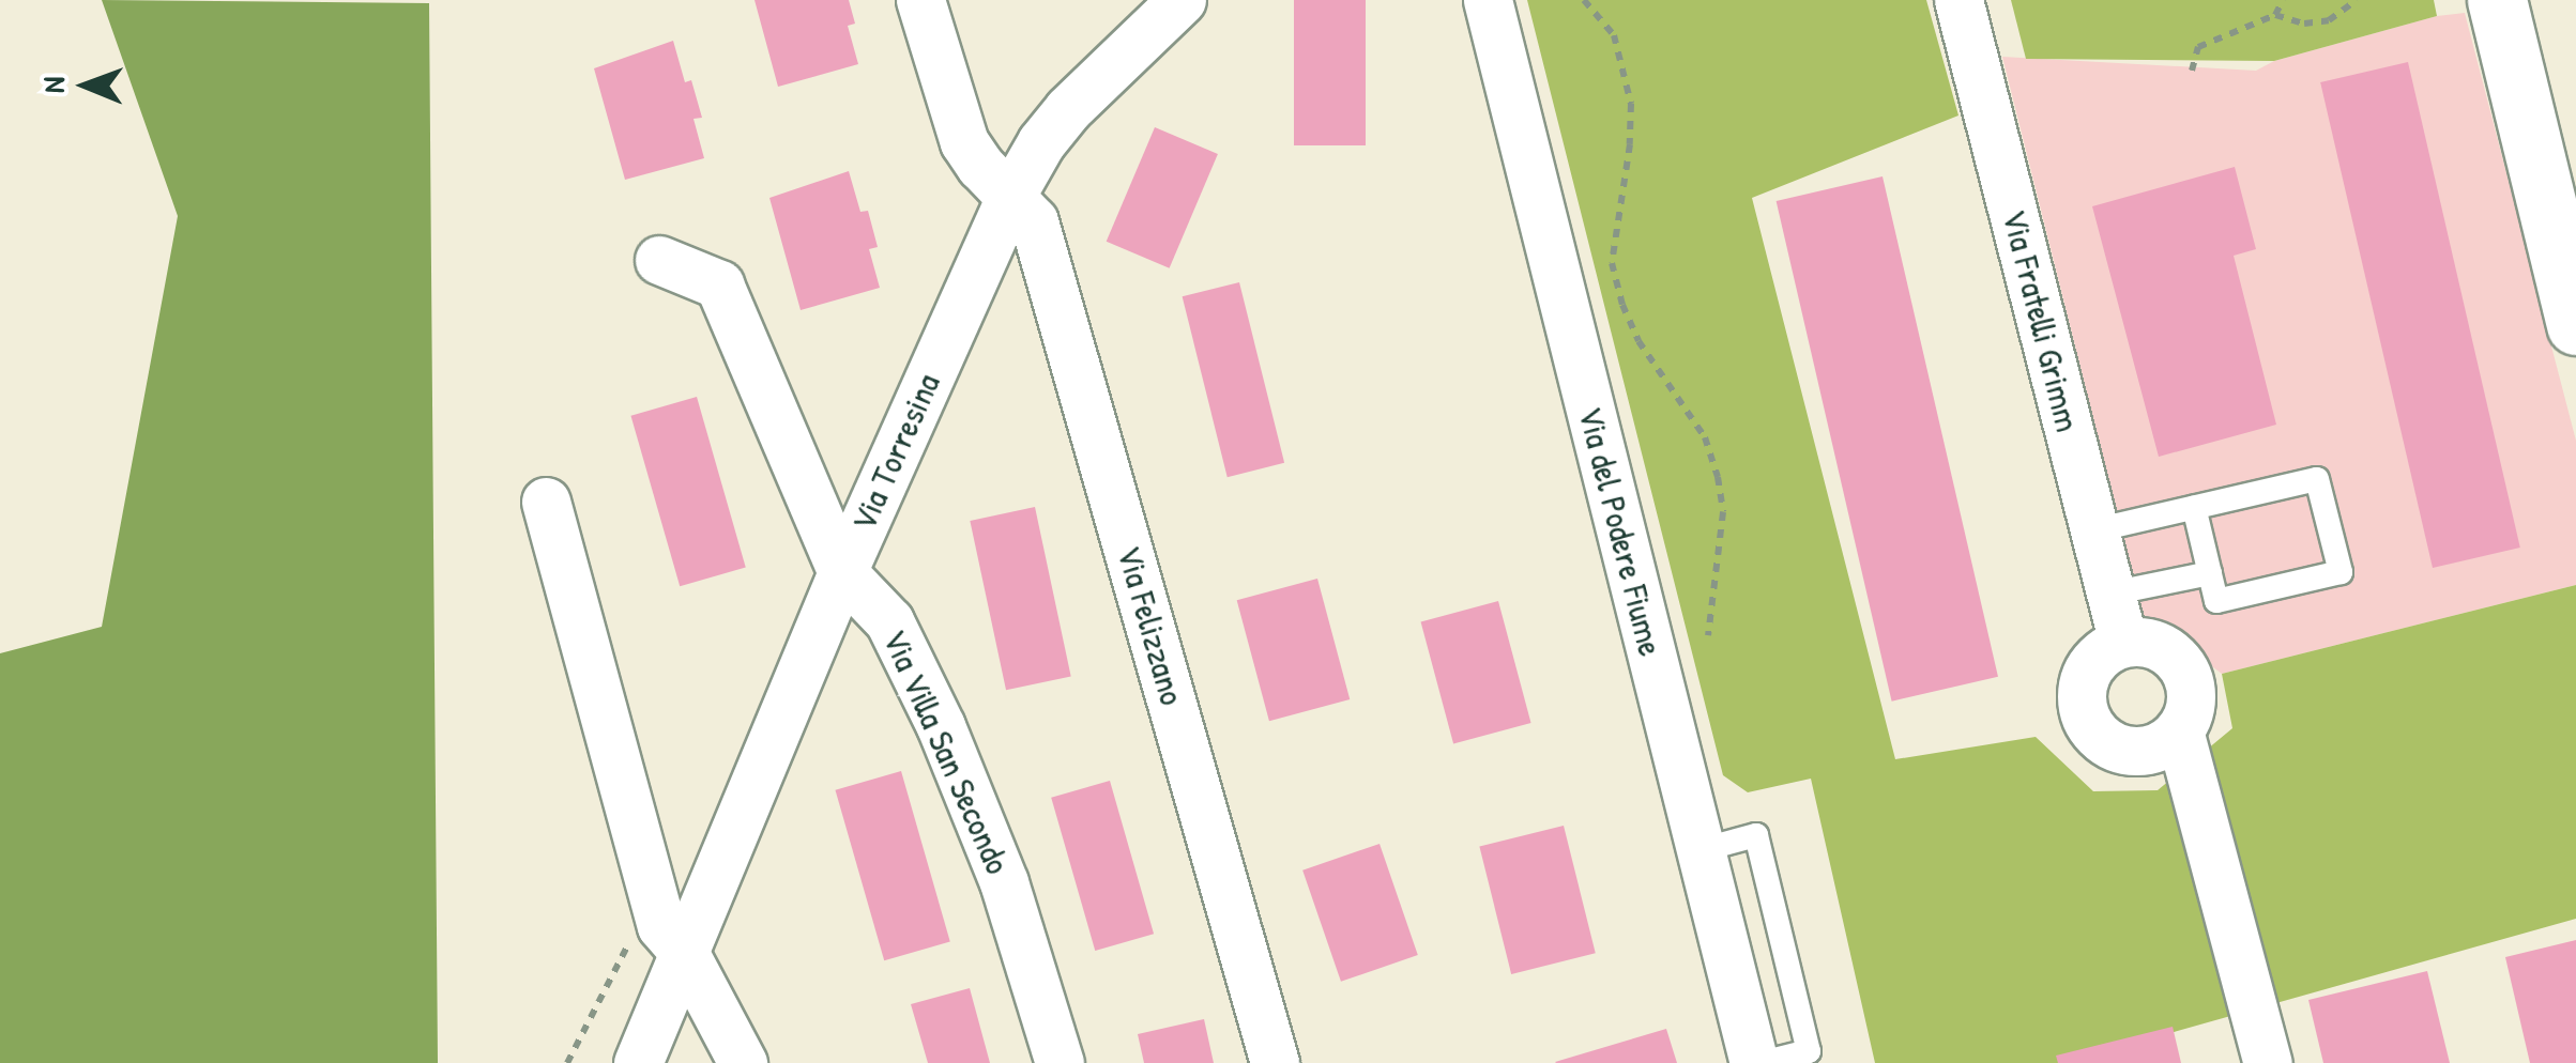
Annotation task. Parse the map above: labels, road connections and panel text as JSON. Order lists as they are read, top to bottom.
{
  "streets": {
    "street": [
      "Via Fratelli Grimm",
      "Via Torresina",
      "Via del Podere Fiume",
      "Via Felizzano",
      "Via Villa San Secondo"
    ]
  },
  "crossings": [
    ["Via Torresina", "Via Felizzano"],
    ["Via Torresina", "Via Villa San Secondo"]
  ],
  "north": "left"
}
